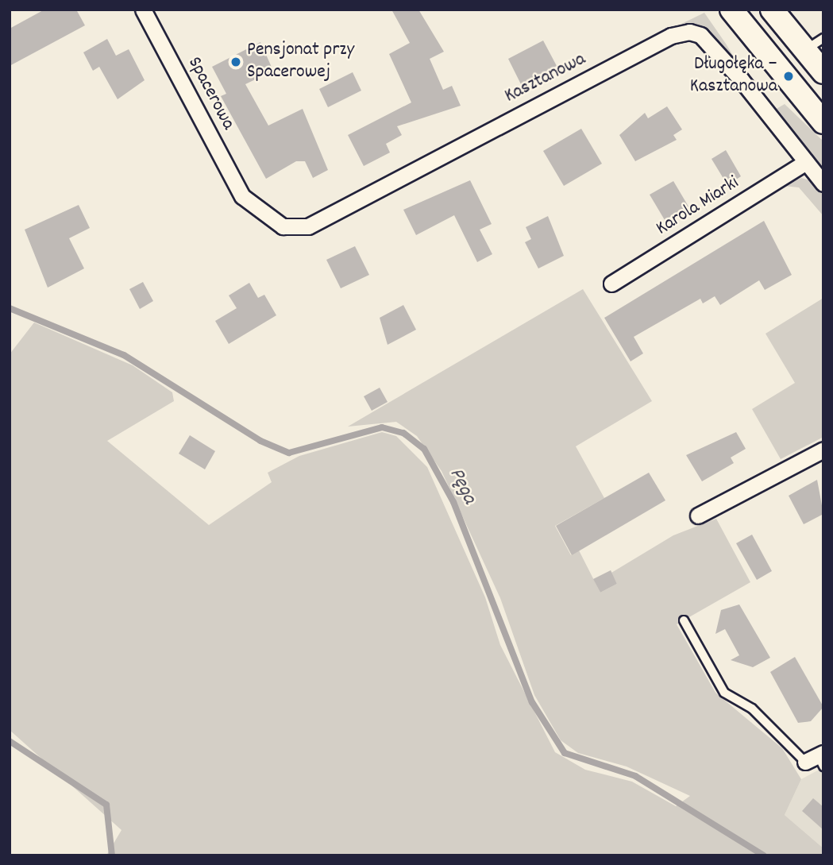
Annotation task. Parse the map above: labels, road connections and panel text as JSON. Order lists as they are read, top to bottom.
{
  "streets": {
    "street": ["Kasztanowa", "Spacerowa", "Karola Miarki"]
  },
  "crossings": [
    ["Kasztanowa", "Spacerowa"],
    ["Kasztanowa", "Karola Miarki"]
  ],
  "water": ["Pęga"],
  "places": ["Pensjonat przy Spacerowej", "Długołęka – Kasztanowa"]
}
